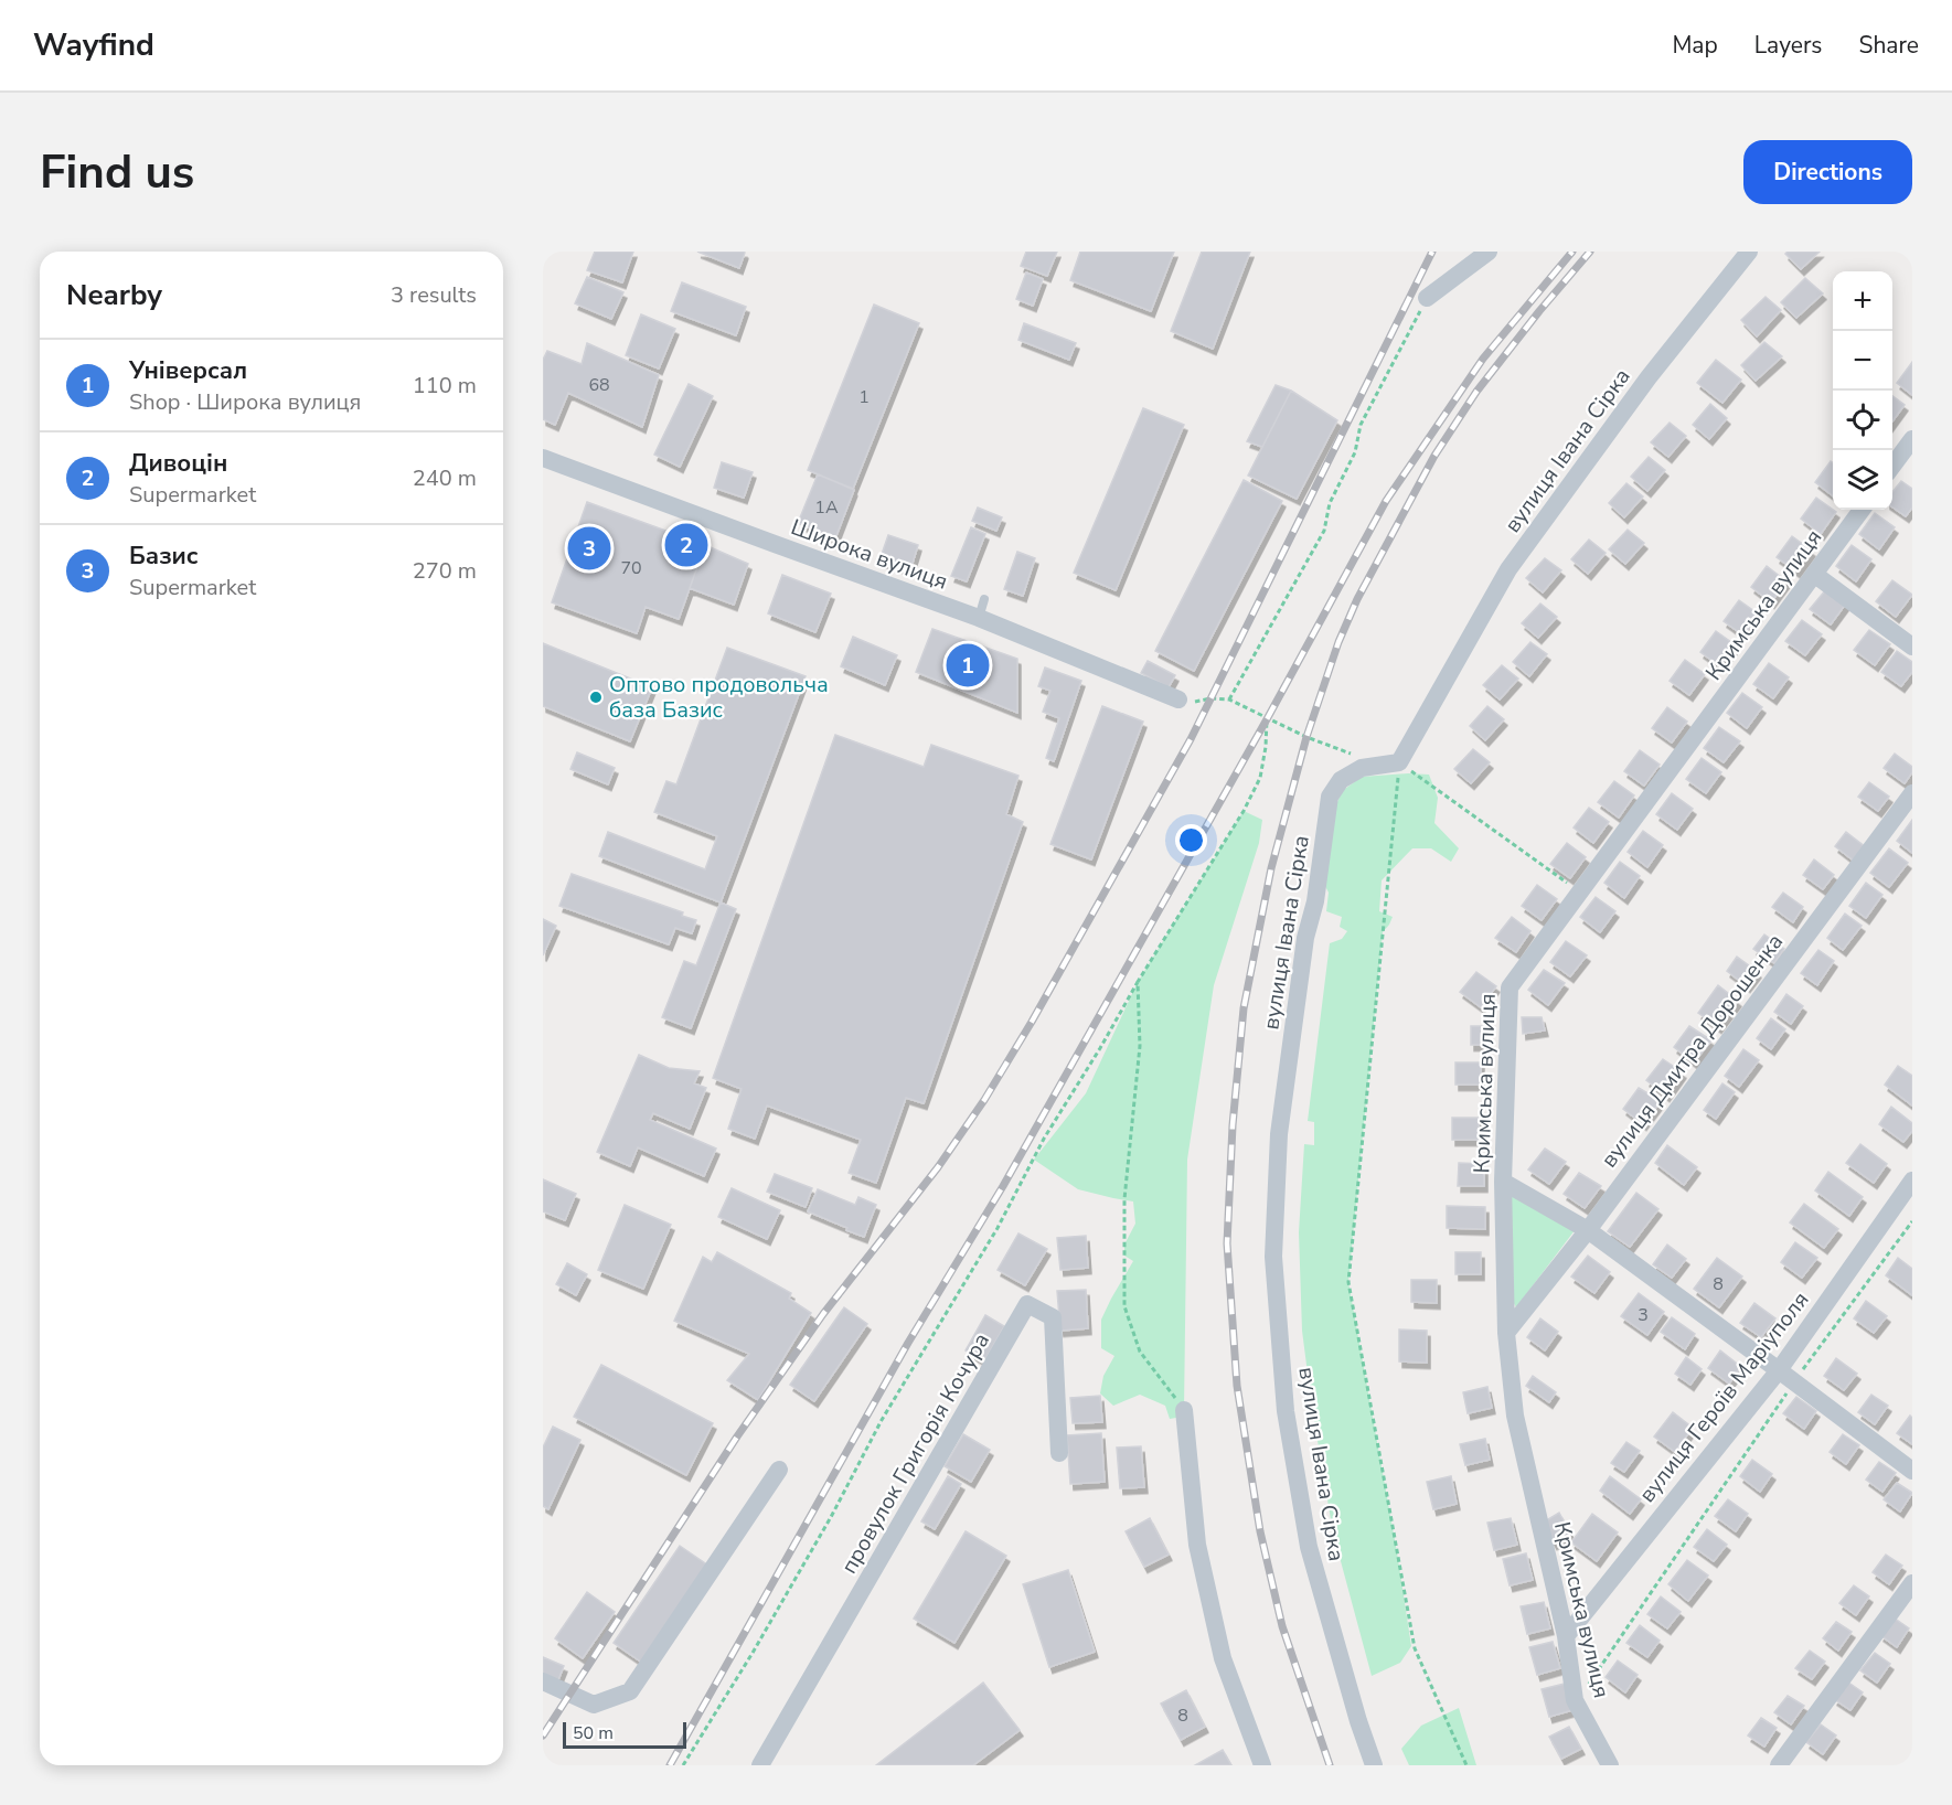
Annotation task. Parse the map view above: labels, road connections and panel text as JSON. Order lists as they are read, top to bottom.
{
  "streets": {
    "street": [
      "вулиця Івана Сірка",
      "Широка вулиця",
      "Кримська вулиця",
      "вулиця Дмитра Дорошенка",
      "вулиця Героїв Маріуполя",
      "провулок Григорія Кочура"
    ]
  },
  "crossings": [
    ["Кримська вулиця", "вулиця Дмитра Дорошенка"],
    ["Кримська вулиця", "вулиця Героїв Маріуполя"]
  ],
  "places": ["Оптово продовольча база Базис"],
  "house_numbers": [
    "68",
    "1",
    "1А",
    "70",
    "8",
    "3",
    "8"
  ],
  "scale_bar": "50 m",
  "page": {
    "header": "Wayfind",
    "nav": ["Map", "Layers", "Share"],
    "buttons": "Directions",
    "title": "Find us",
    "heading": ["Nearby", "3 results"],
    "map_buttons": ["+", "−"],
    "list": [
      {
        "mark": "1",
        "name": "Універсал",
        "note": "Shop · Широка вулиця",
        "value": "110 m"
      },
      {
        "mark": "2",
        "name": "Дивоцін",
        "note": "Supermarket",
        "value": "240 m"
      },
      {
        "mark": "3",
        "name": "Базис",
        "note": "Supermarket",
        "value": "270 m"
      }
    ],
    "pins": ["2", "3", "1"],
    "scale": "50 m"
  }
}
